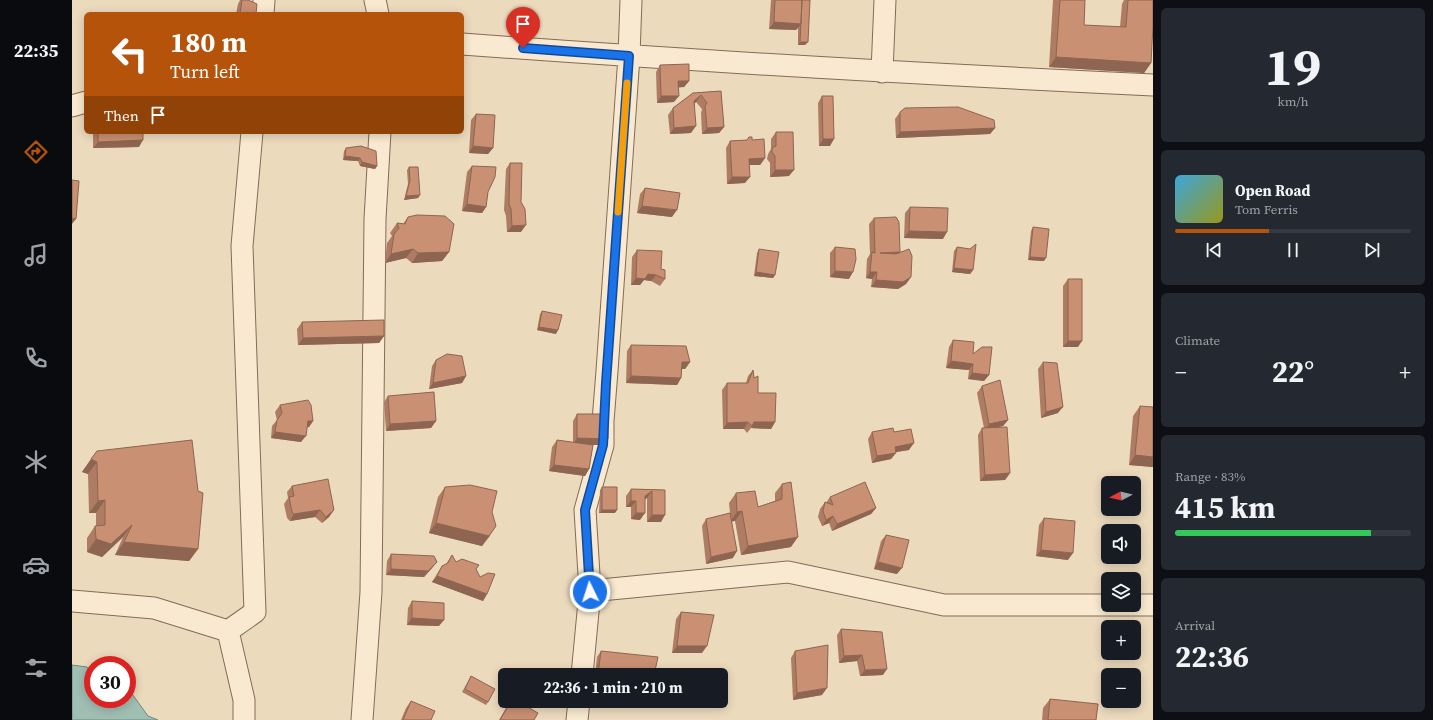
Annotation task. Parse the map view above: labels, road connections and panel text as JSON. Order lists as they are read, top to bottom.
{
  "north": "left",
  "page": {
    "tabs": "22:35",
    "tile": [
      ["19", "km/h"],
      "Climate",
      ["Range · 83%", "415 km"],
      ["Arrival", "22:36"]
    ],
    "turn": ["180 m", "Turn left"],
    "then": "Then",
    "song": ["Open Road", "Tom Ferris"],
    "heat": ["−", "22°", "+"],
    "map_buttons": ["+", "−"],
    "limit": "30",
    "trip": "22:36 · 1 min · 210 m"
  }
}
